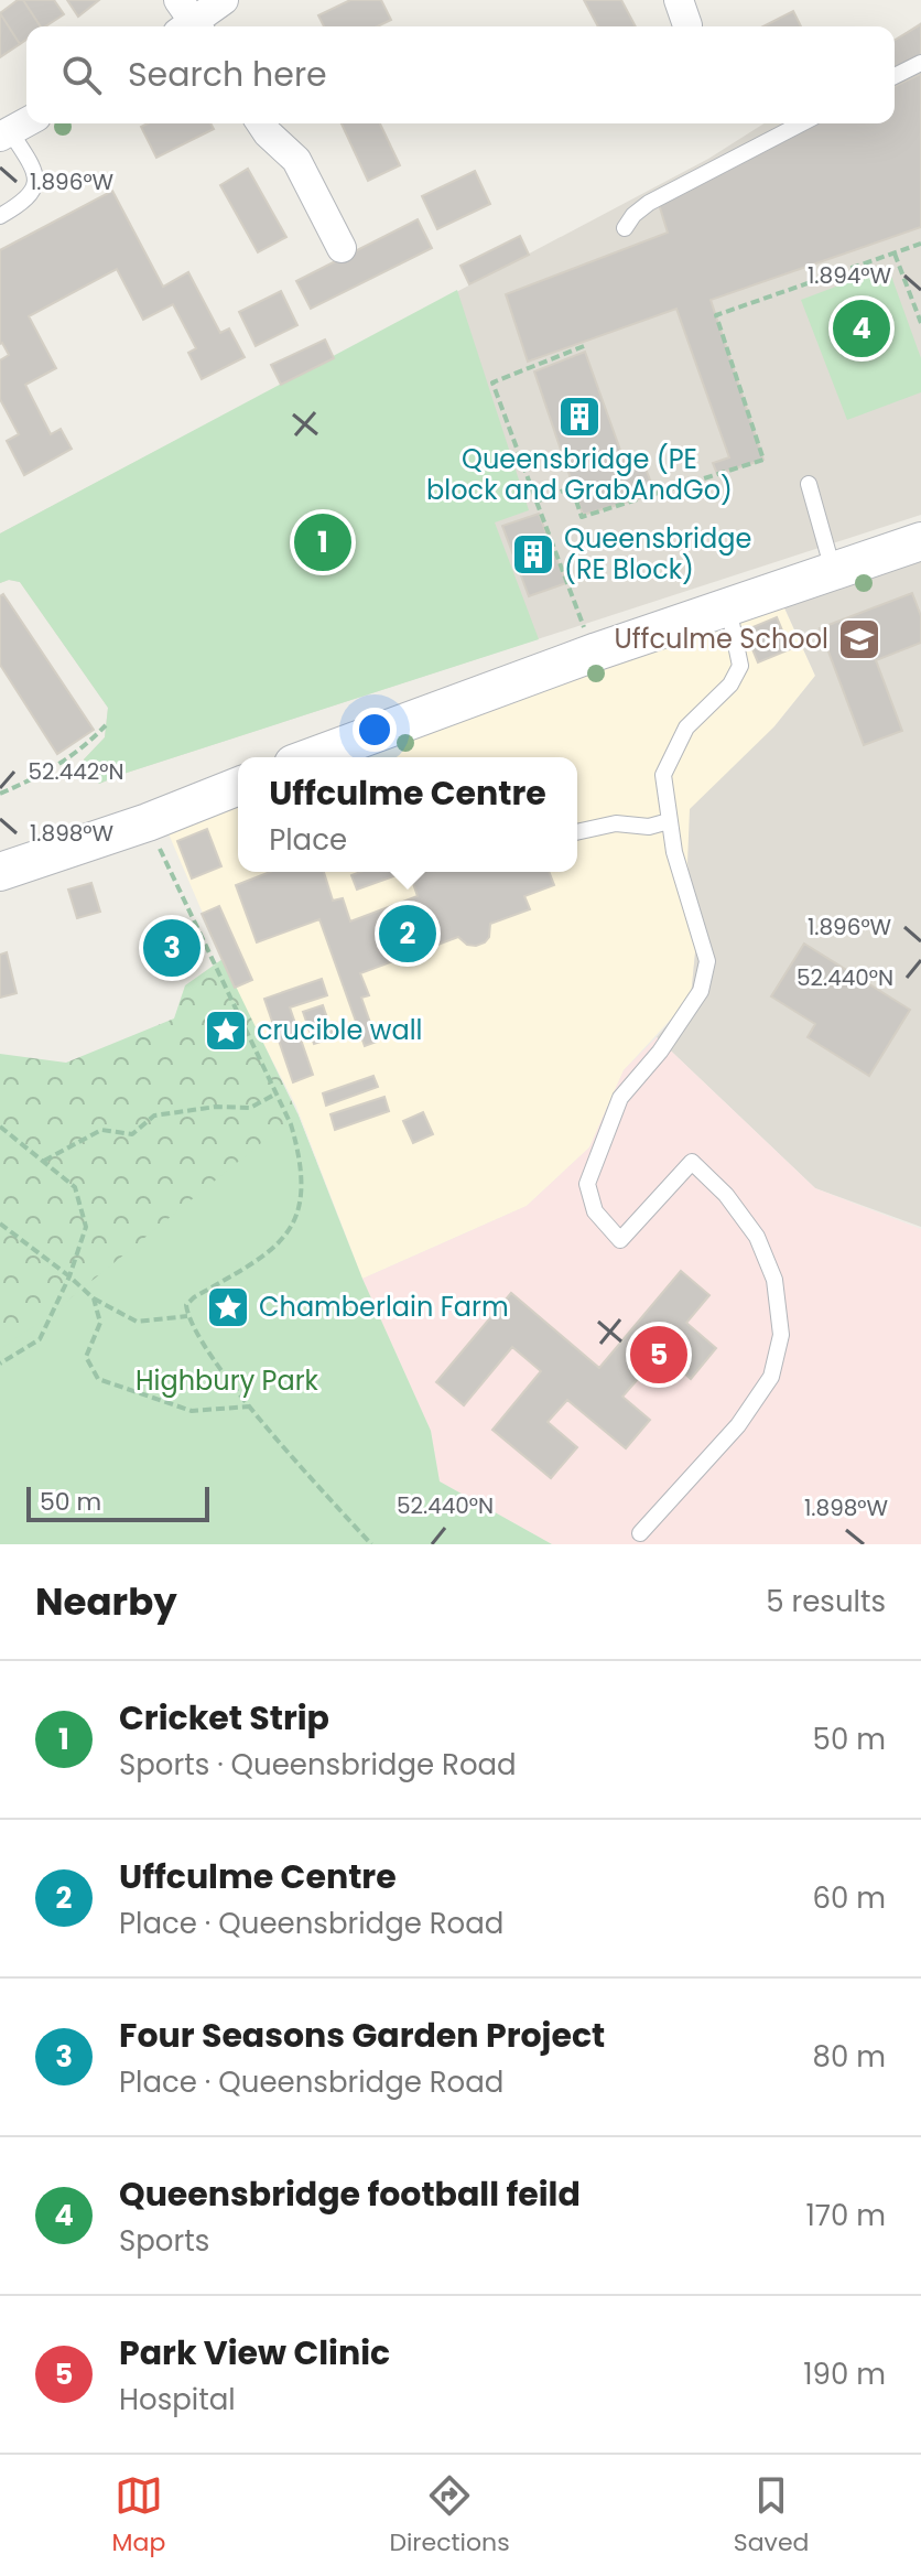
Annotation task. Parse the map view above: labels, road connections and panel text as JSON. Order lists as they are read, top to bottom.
{
  "parks": ["Highbury Park"],
  "places": {
    "building": ["Queensbridge (PE block and GrabAndGo)", "Queensbridge (RE Block)"],
    "school or university": ["Uffculme School"],
    "place": ["crucible wall", "Chamberlain Farm"]
  },
  "scale_bar": "50 m",
  "page": {
    "search": "Search here",
    "pins": [
      "4",
      "1",
      "2",
      "3",
      "5"
    ],
    "popup": ["Uffculme Centre", "Place"],
    "scale": "50 m",
    "heading": ["Nearby", "5 results"],
    "list": [
      {
        "mark": "1",
        "name": "Cricket Strip",
        "note": "Sports · Queensbridge Road",
        "value": "50 m"
      },
      {
        "mark": "2",
        "name": "Uffculme Centre",
        "note": "Place · Queensbridge Road",
        "value": "60 m"
      },
      {
        "mark": "3",
        "name": "Four Seasons Garden Project",
        "note": "Place · Queensbridge Road",
        "value": "80 m"
      },
      {
        "mark": "4",
        "name": "Queensbridge football feild",
        "note": "Sports",
        "value": "170 m"
      },
      {
        "mark": "5",
        "name": "Park View Clinic",
        "note": "Hospital",
        "value": "190 m"
      }
    ],
    "nav": ["Map", "Directions", "Saved"]
  },
  "coordinates": [
    "1.896°W",
    "1.894°W",
    "52.442°N",
    "1.898°W",
    "52.440°N"
  ]
}
